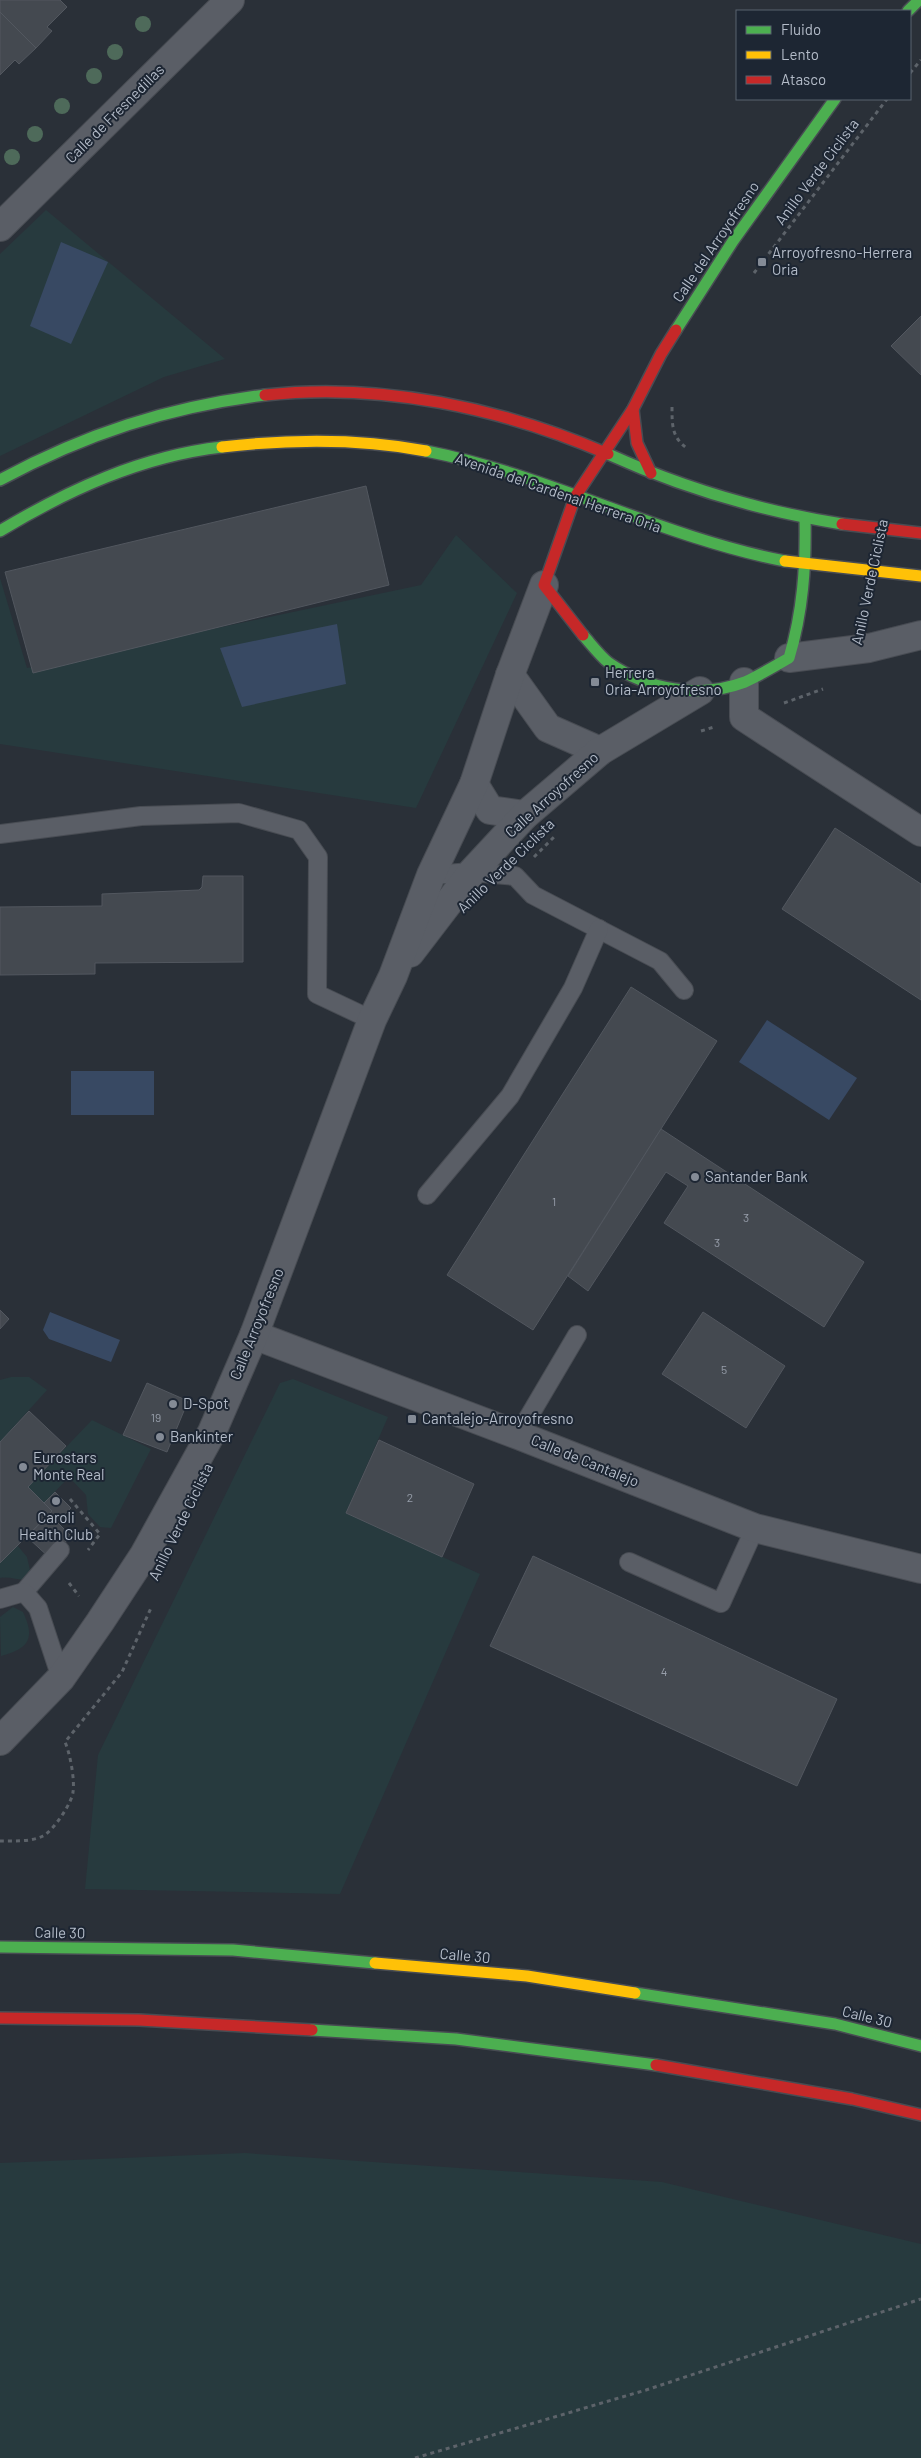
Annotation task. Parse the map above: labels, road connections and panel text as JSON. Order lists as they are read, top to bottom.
{
  "streets": {
    "main road": ["Calle del Arroyofresno", "Avenida del Cardenal Herrera Oria", "Calle 30"],
    "street": ["Calle de Fresnedillas", "Calle Arroyofresno", "Calle de Cantalejo"],
    "path": ["Anillo Verde Ciclista"]
  },
  "crossings": [
    ["Calle del Arroyofresno", "Avenida del Cardenal Herrera Oria"],
    ["Calle del Arroyofresno", "Calle Arroyofresno"],
    ["Calle Arroyofresno", "Calle de Cantalejo"]
  ],
  "places": {
    "transit": ["Arroyofresno-Herrera Oria", "Herrera Oria-Arroyofresno", "Cantalejo-Arroyofresno"],
    "other": [
      "Santander Bank",
      "D-Spot",
      "Bankinter",
      "Eurostars Monte Real",
      "Caroli Health Club"
    ]
  },
  "house_numbers": [
    "1",
    "3",
    "3",
    "5",
    "19",
    "2",
    "4"
  ],
  "legend": ["Fluido", "Lento", "Atasco"]
}
